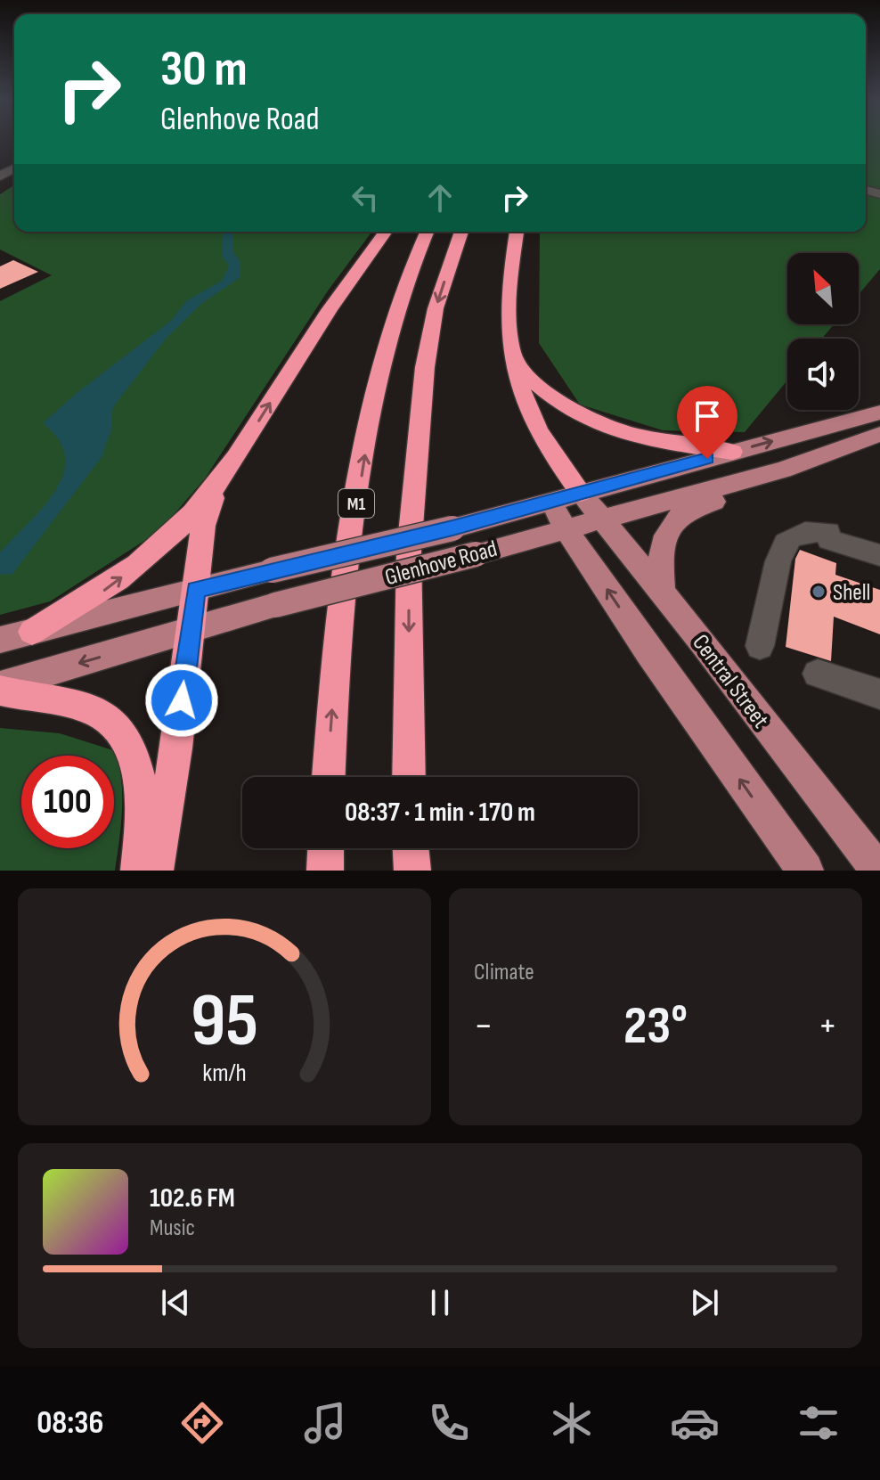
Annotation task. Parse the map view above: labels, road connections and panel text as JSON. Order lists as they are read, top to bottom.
{
  "streets": {
    "highway": ["M1"],
    "main road": ["Glenhove Road", "Central Street"]
  },
  "crossings": [
    ["Glenhove Road", "Central Street"]
  ],
  "places": ["Shell"],
  "north": "top left",
  "page": {
    "turn": ["30 m", "Glenhove Road"],
    "limit": "100",
    "trip": "08:37 · 1 min · 170 m",
    "tile": "Climate",
    "heat": ["−", "23°", "+"],
    "song": ["102.6 FM", "Music"],
    "tabs": "08:36",
    "gauge": ["95", "km/h"]
  }
}
